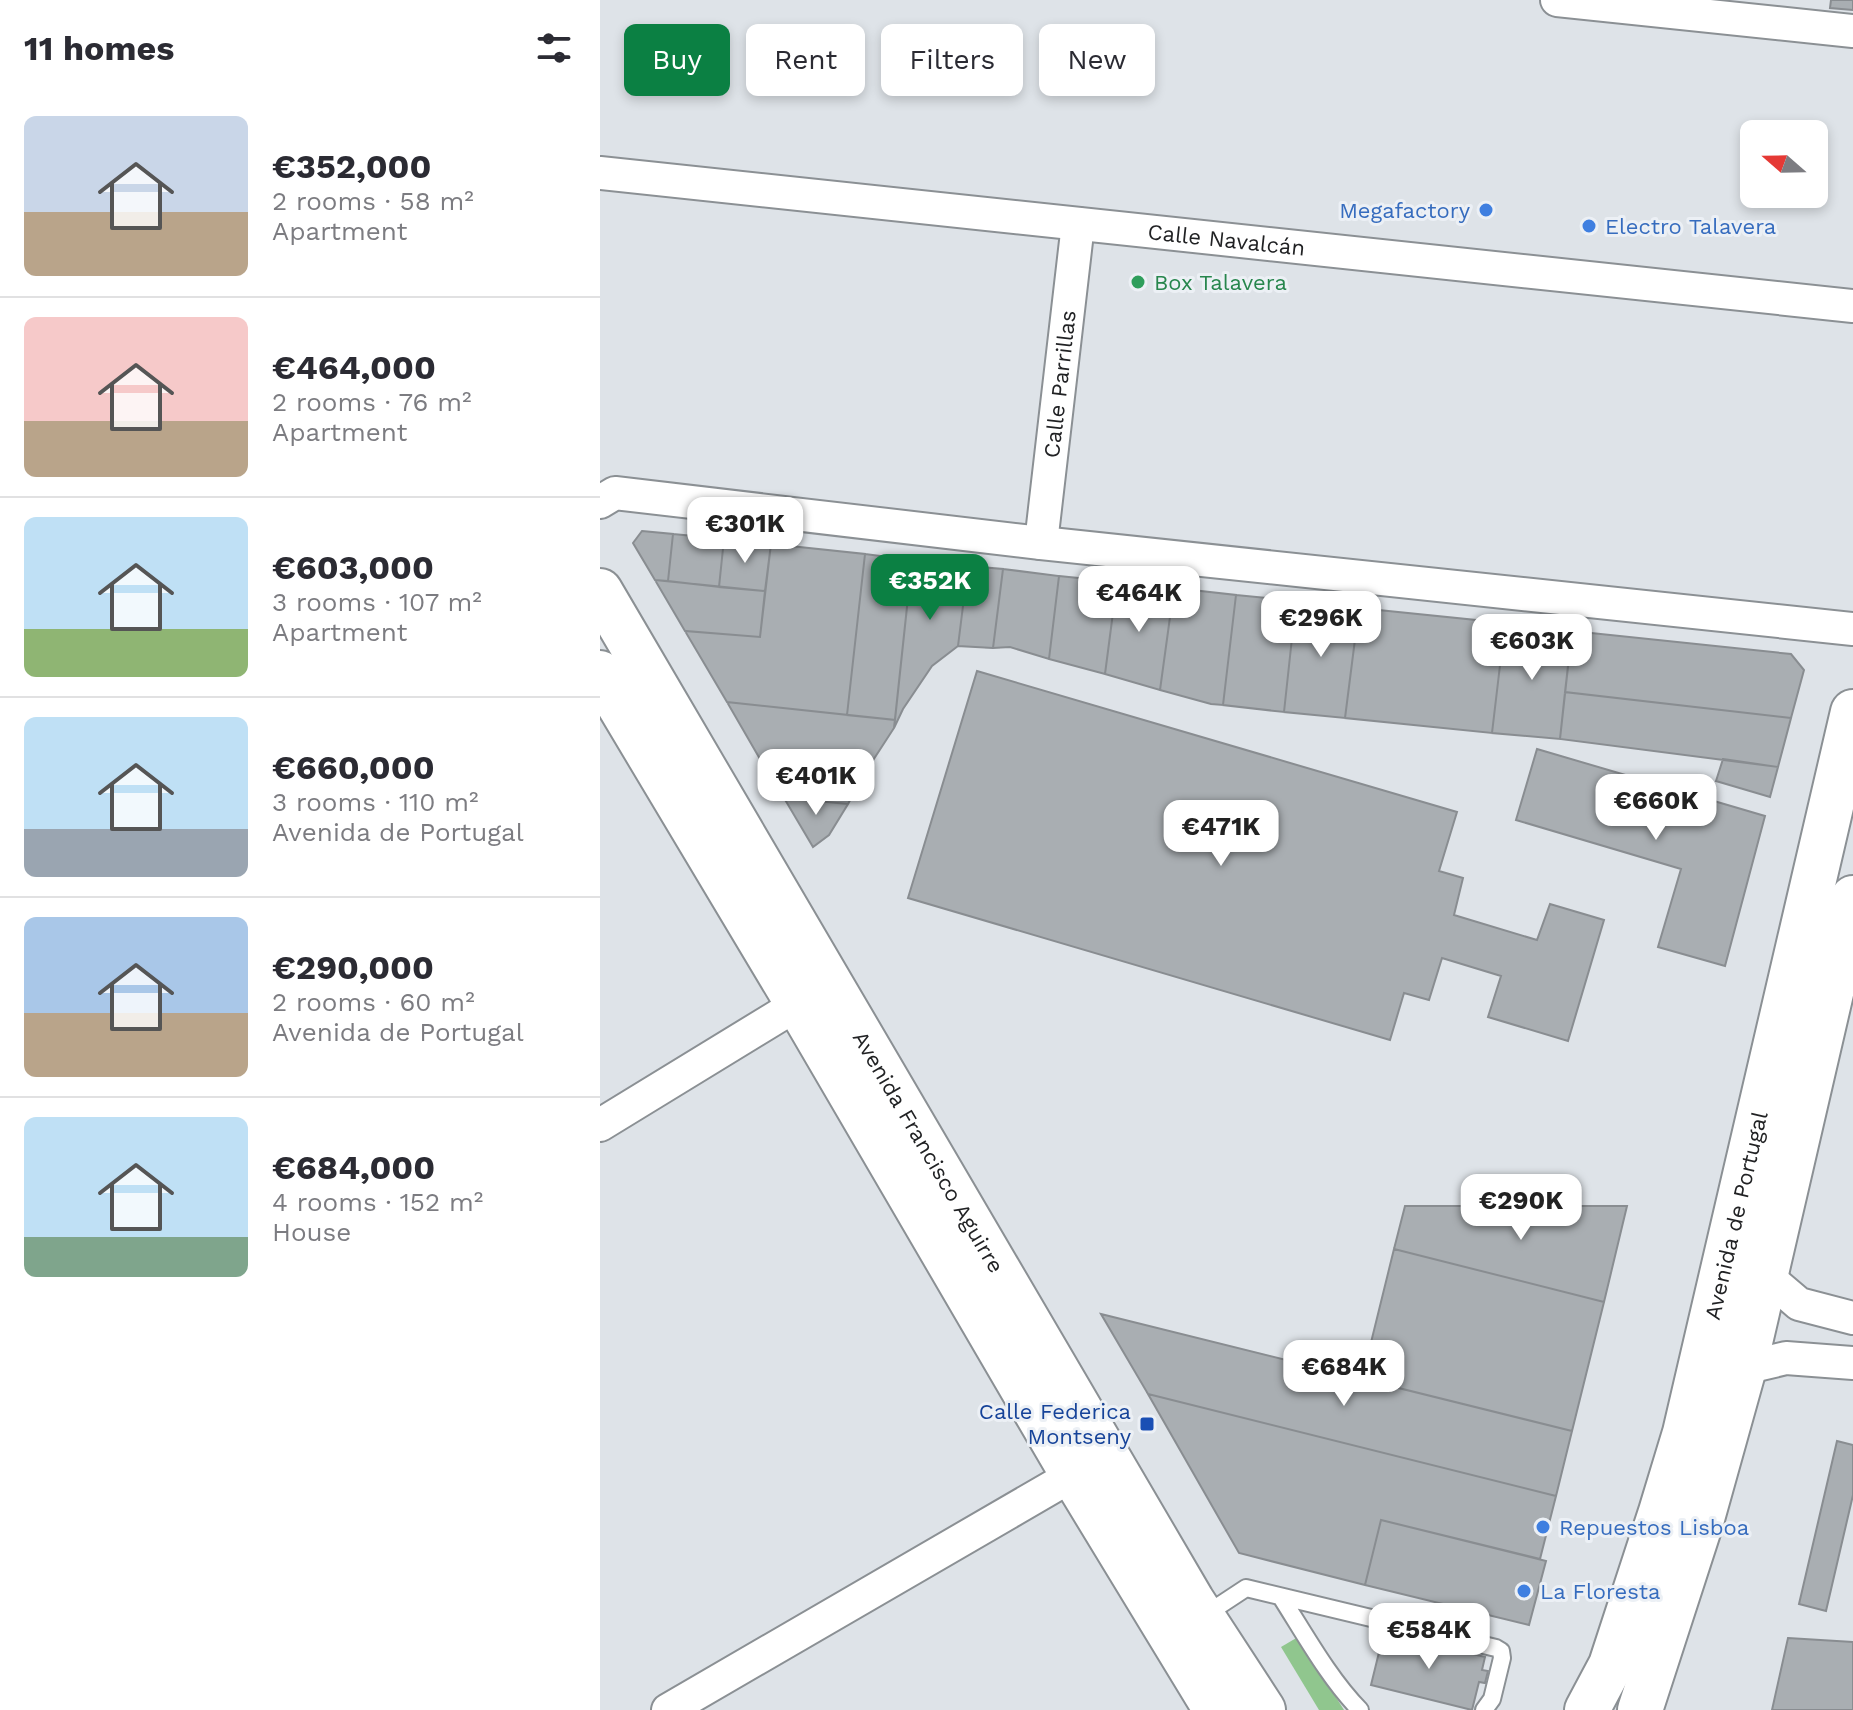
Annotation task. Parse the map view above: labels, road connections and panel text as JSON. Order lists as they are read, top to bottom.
{
  "streets": {
    "main road": ["Avenida Francisco Aguirre", "Avenida de Portugal"],
    "street": ["Calle Navalcán", "Calle Parrillas"]
  },
  "crossings": [
    ["Calle Navalcán", "Calle Parrillas"]
  ],
  "places": {
    "other": [
      "Megafactory",
      "Electro Talavera",
      "Box Talavera",
      "Repuestos Lisboa",
      "La Floresta"
    ],
    "transit": ["Calle Federica Montseny"]
  },
  "north": "left",
  "page": {
    "heading": "11 homes",
    "chip": [
      "Buy",
      "Rent",
      "Filters",
      "New"
    ],
    "list": [
      {
        "name": "€352,000",
        "note": "2 rooms · 58 m² · Apartment"
      },
      {
        "name": "€464,000",
        "note": "2 rooms · 76 m² · Apartment"
      },
      {
        "name": "€603,000",
        "note": "3 rooms · 107 m² · Apartment"
      },
      {
        "name": "€660,000",
        "note": "3 rooms · 110 m² · Avenida de Portugal"
      },
      {
        "name": "€290,000",
        "note": "2 rooms · 60 m² · Avenida de Portugal"
      },
      {
        "name": "€684,000",
        "note": "4 rooms · 152 m² · House"
      }
    ],
    "price": [
      "€301K",
      "€352K",
      "€464K",
      "€296K",
      "€603K",
      "€401K",
      "€660K",
      "€471K",
      "€290K",
      "€684K",
      "€584K"
    ]
  }
}
